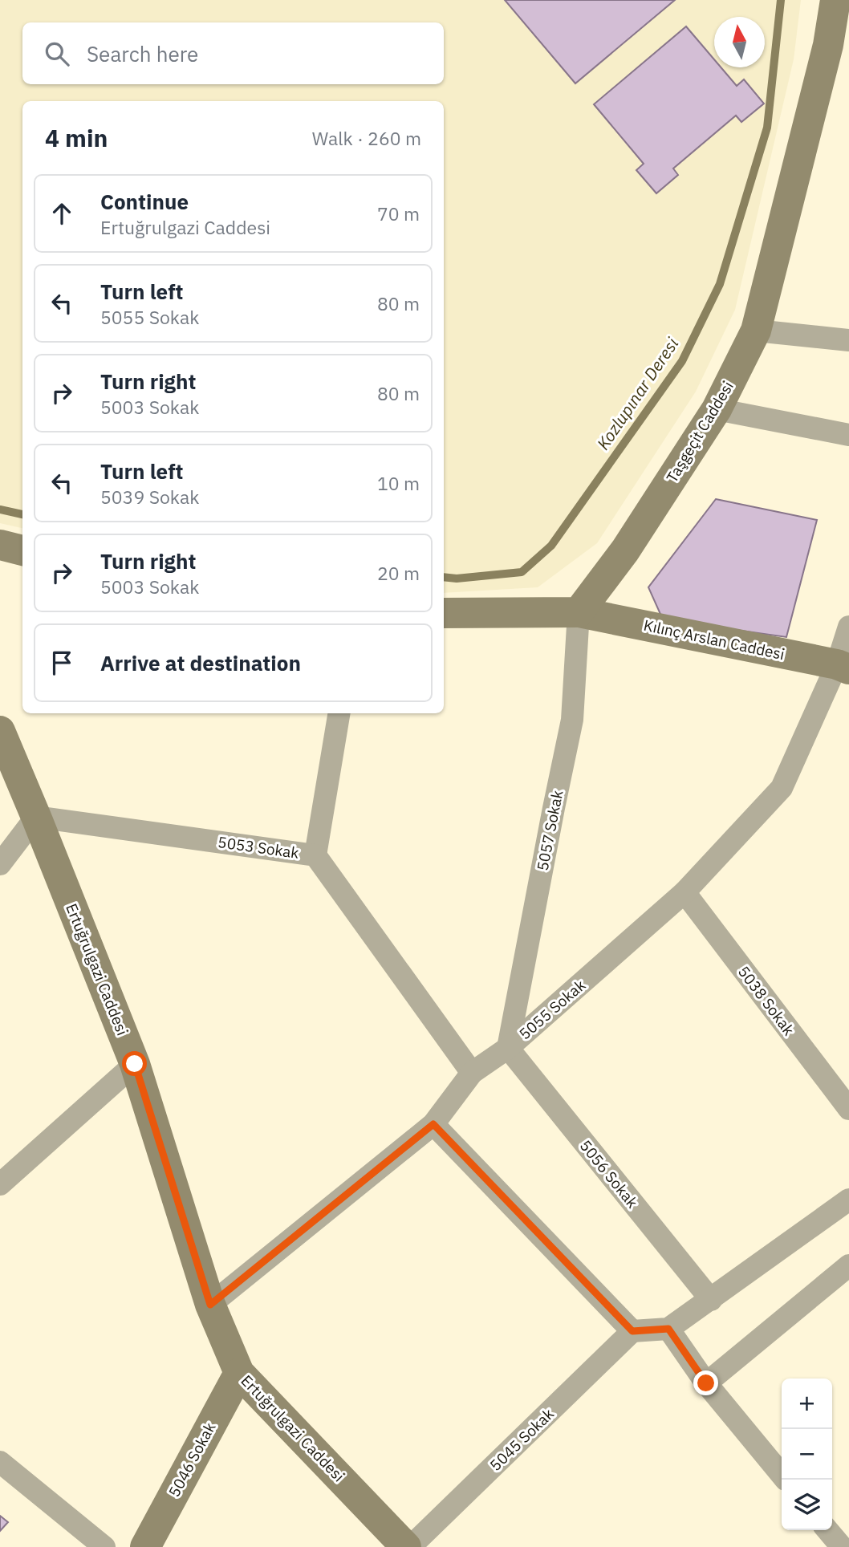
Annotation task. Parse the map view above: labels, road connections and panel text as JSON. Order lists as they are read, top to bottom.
{
  "streets": {
    "street": [
      "Taşgeçit Caddesi",
      "Kılınç Arslan Caddesi",
      "5057 Sokak",
      "5053 Sokak",
      "Ertuğrulgazi Caddesi",
      "5038 Sokak",
      "5055 Sokak",
      "5056 Sokak",
      "5045 Sokak",
      "5046 Sokak"
    ]
  },
  "crossings": [
    ["Taşgeçit Caddesi", "Kılınç Arslan Caddesi"],
    ["Taşgeçit Caddesi", "5057 Sokak"],
    ["Kılınç Arslan Caddesi", "5057 Sokak"],
    ["Kılınç Arslan Caddesi", "5055 Sokak"],
    ["5057 Sokak", "5055 Sokak"],
    ["5057 Sokak", "5056 Sokak"],
    ["5053 Sokak", "Ertuğrulgazi Caddesi"],
    ["5053 Sokak", "5055 Sokak"],
    ["Ertuğrulgazi Caddesi", "5055 Sokak"],
    ["Ertuğrulgazi Caddesi", "5045 Sokak"],
    ["Ertuğrulgazi Caddesi", "5046 Sokak"],
    ["5038 Sokak", "5055 Sokak"],
    ["5055 Sokak", "5056 Sokak"]
  ],
  "water": ["Kozlupınar Deresi"],
  "north": "top",
  "page": {
    "search": "Search here",
    "heading": ["4 min", "Walk · 260 m"],
    "list": [
      ["Continue", "Ertuğrulgazi Caddesi", "70 m"],
      ["Turn left", "5055 Sokak", "80 m"],
      ["Turn right", "5003 Sokak", "80 m"],
      ["Turn left", "5039 Sokak", "10 m"],
      ["Turn right", "5003 Sokak", "20 m"],
      "Arrive at destination"
    ],
    "map_buttons": ["+", "−"]
  }
}
